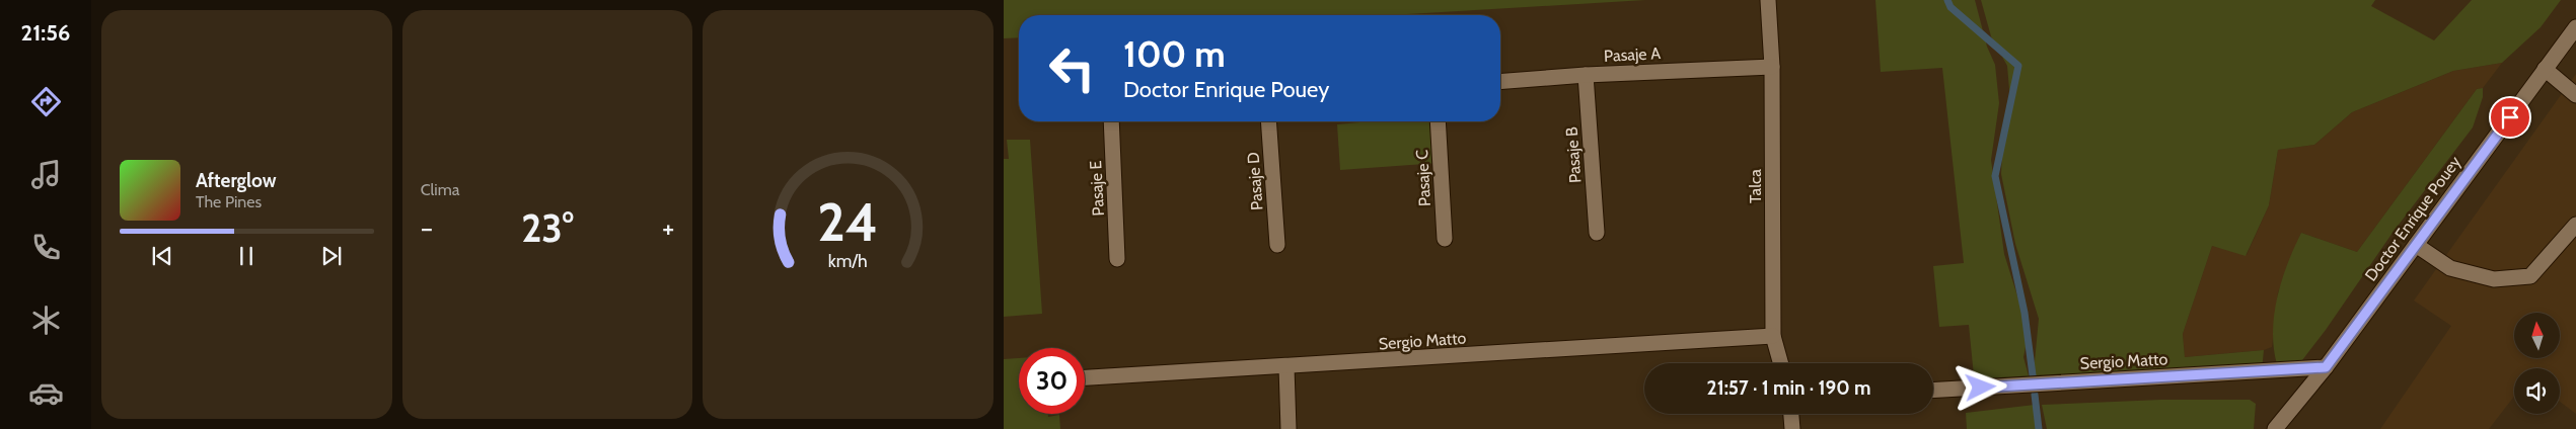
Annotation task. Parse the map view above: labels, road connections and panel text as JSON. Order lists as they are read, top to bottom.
{
  "streets": {
    "street": [
      "Pasaje A",
      "Pasaje B",
      "Pasaje C",
      "Pasaje D",
      "Talca",
      "Pasaje E",
      "Doctor Enrique Pouey",
      "Sergio Matto"
    ]
  },
  "crossings": [
    ["Pasaje A", "Pasaje B"],
    ["Pasaje A", "Talca"],
    ["Talca", "Sergio Matto"],
    ["Doctor Enrique Pouey", "Sergio Matto"]
  ],
  "north": "top",
  "page": {
    "tabs": "21:56",
    "tile": "Clima",
    "turn": ["100 m", "Doctor Enrique Pouey"],
    "song": ["Afterglow", "The Pines"],
    "heat": ["−", "23°", "+"],
    "limit": "30",
    "trip": "21:57 · 1 min · 190 m",
    "gauge": ["24", "km/h"]
  }
}
